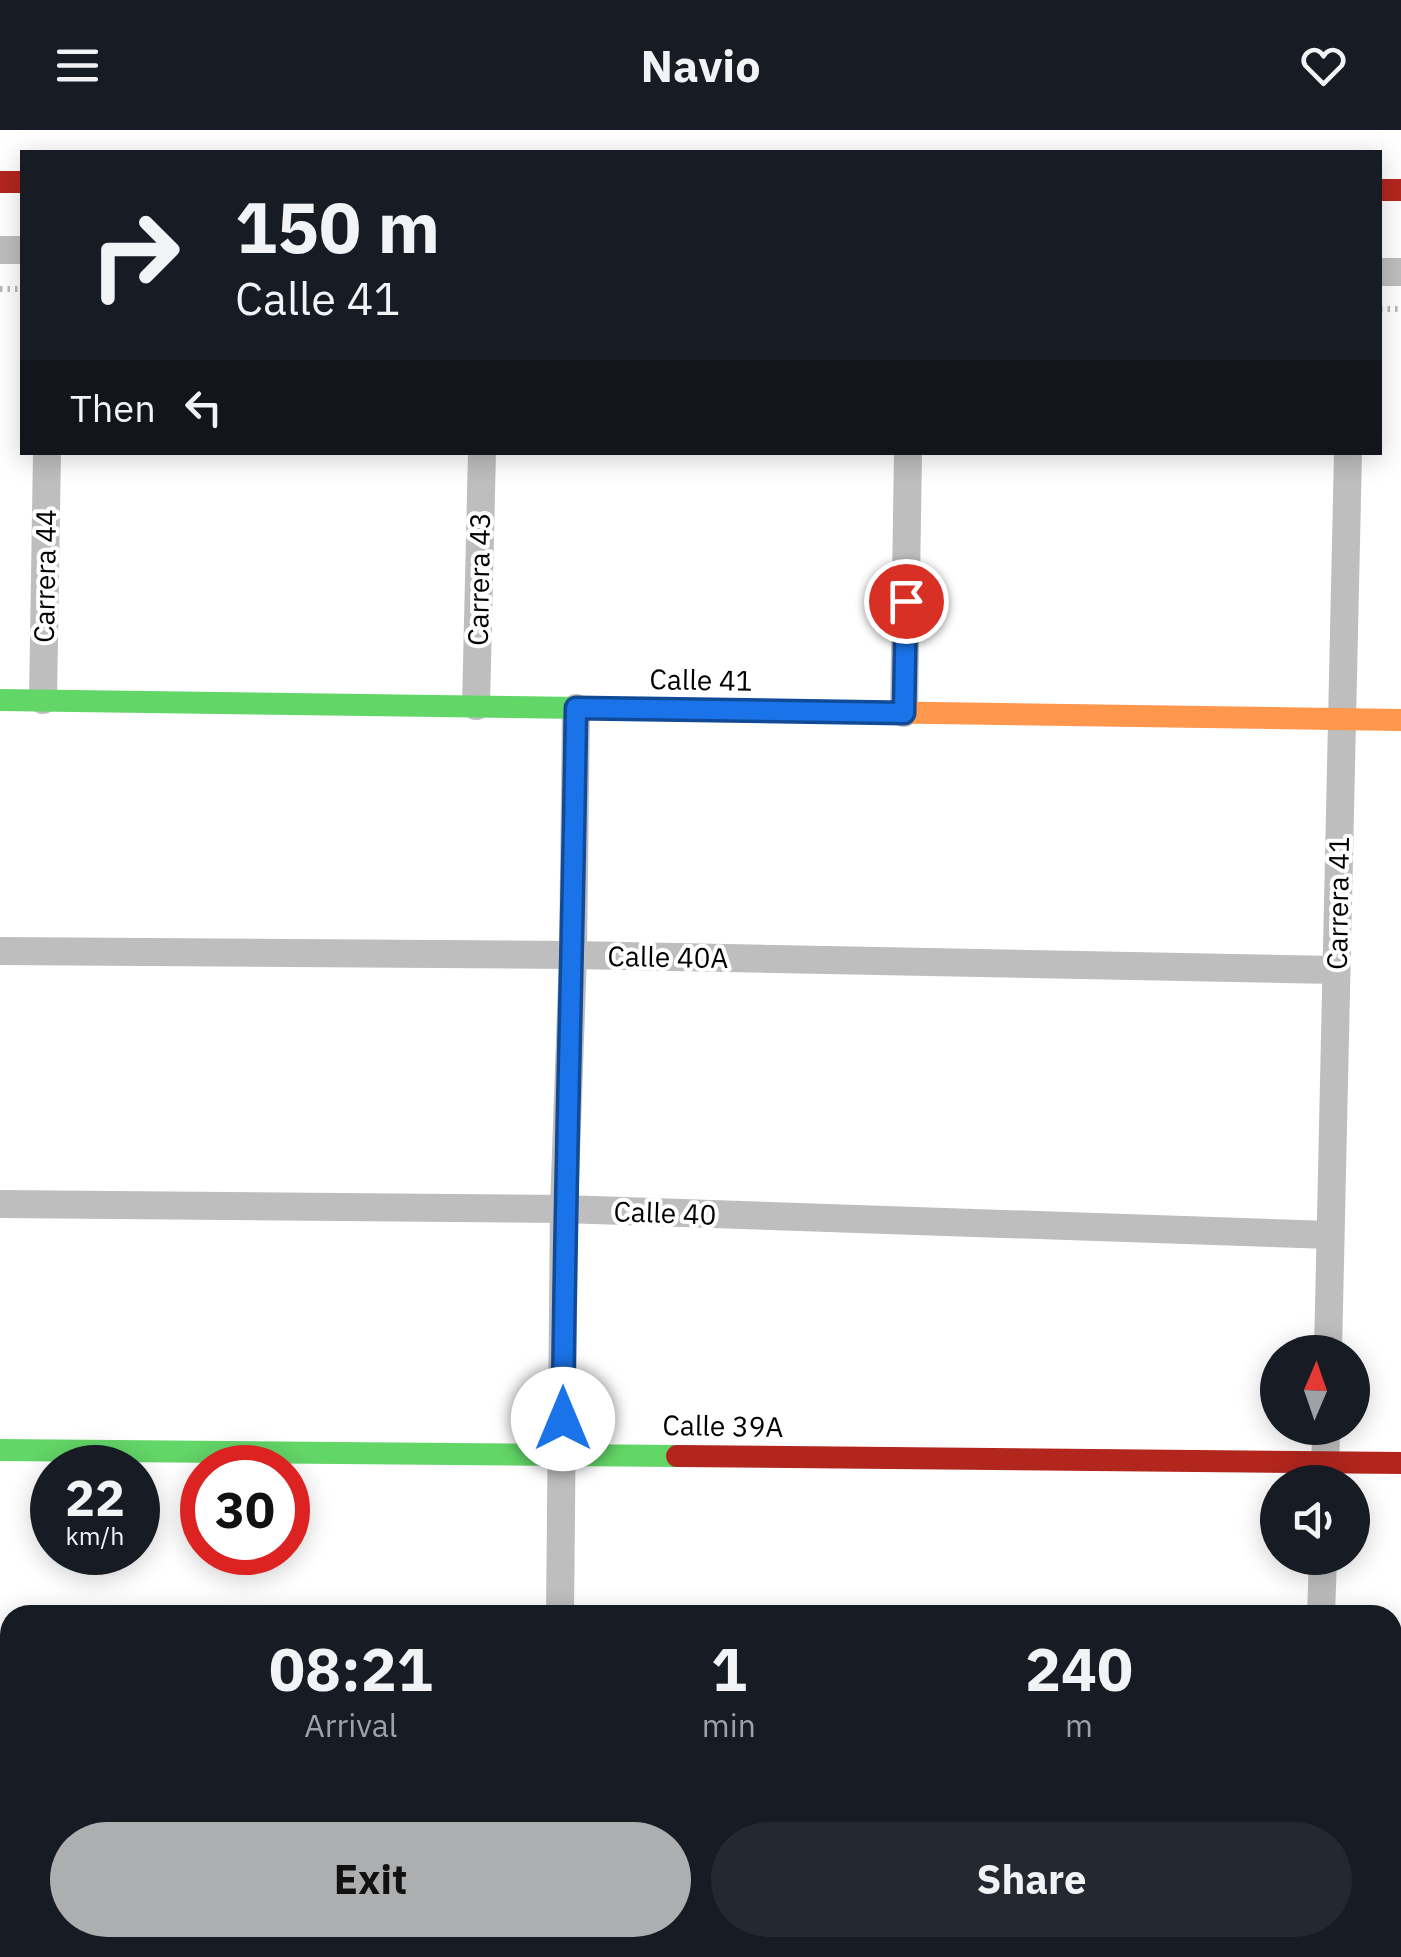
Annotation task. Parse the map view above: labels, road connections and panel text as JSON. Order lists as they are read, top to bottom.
{
  "streets": {
    "street": [
      "Carrera 44",
      "Carrera 43",
      "Calle 41",
      "Carrera 41",
      "Calle 40A",
      "Calle 40",
      "Calle 39A"
    ]
  },
  "crossings": [
    ["Carrera 44", "Calle 41"],
    ["Carrera 43", "Calle 41"],
    ["Calle 41", "Carrera 41"],
    ["Carrera 41", "Calle 40A"],
    ["Carrera 41", "Calle 40"]
  ],
  "north": "top",
  "page": {
    "header": "Navio",
    "turn": ["150 m", "Calle 41"],
    "then": "Then",
    "speed": "22 km/h",
    "limit": "30",
    "eta": [
      "08:21",
      "Arrival",
      "1",
      "min",
      "240",
      "m"
    ],
    "buttons": ["Exit", "Share"]
  }
}
